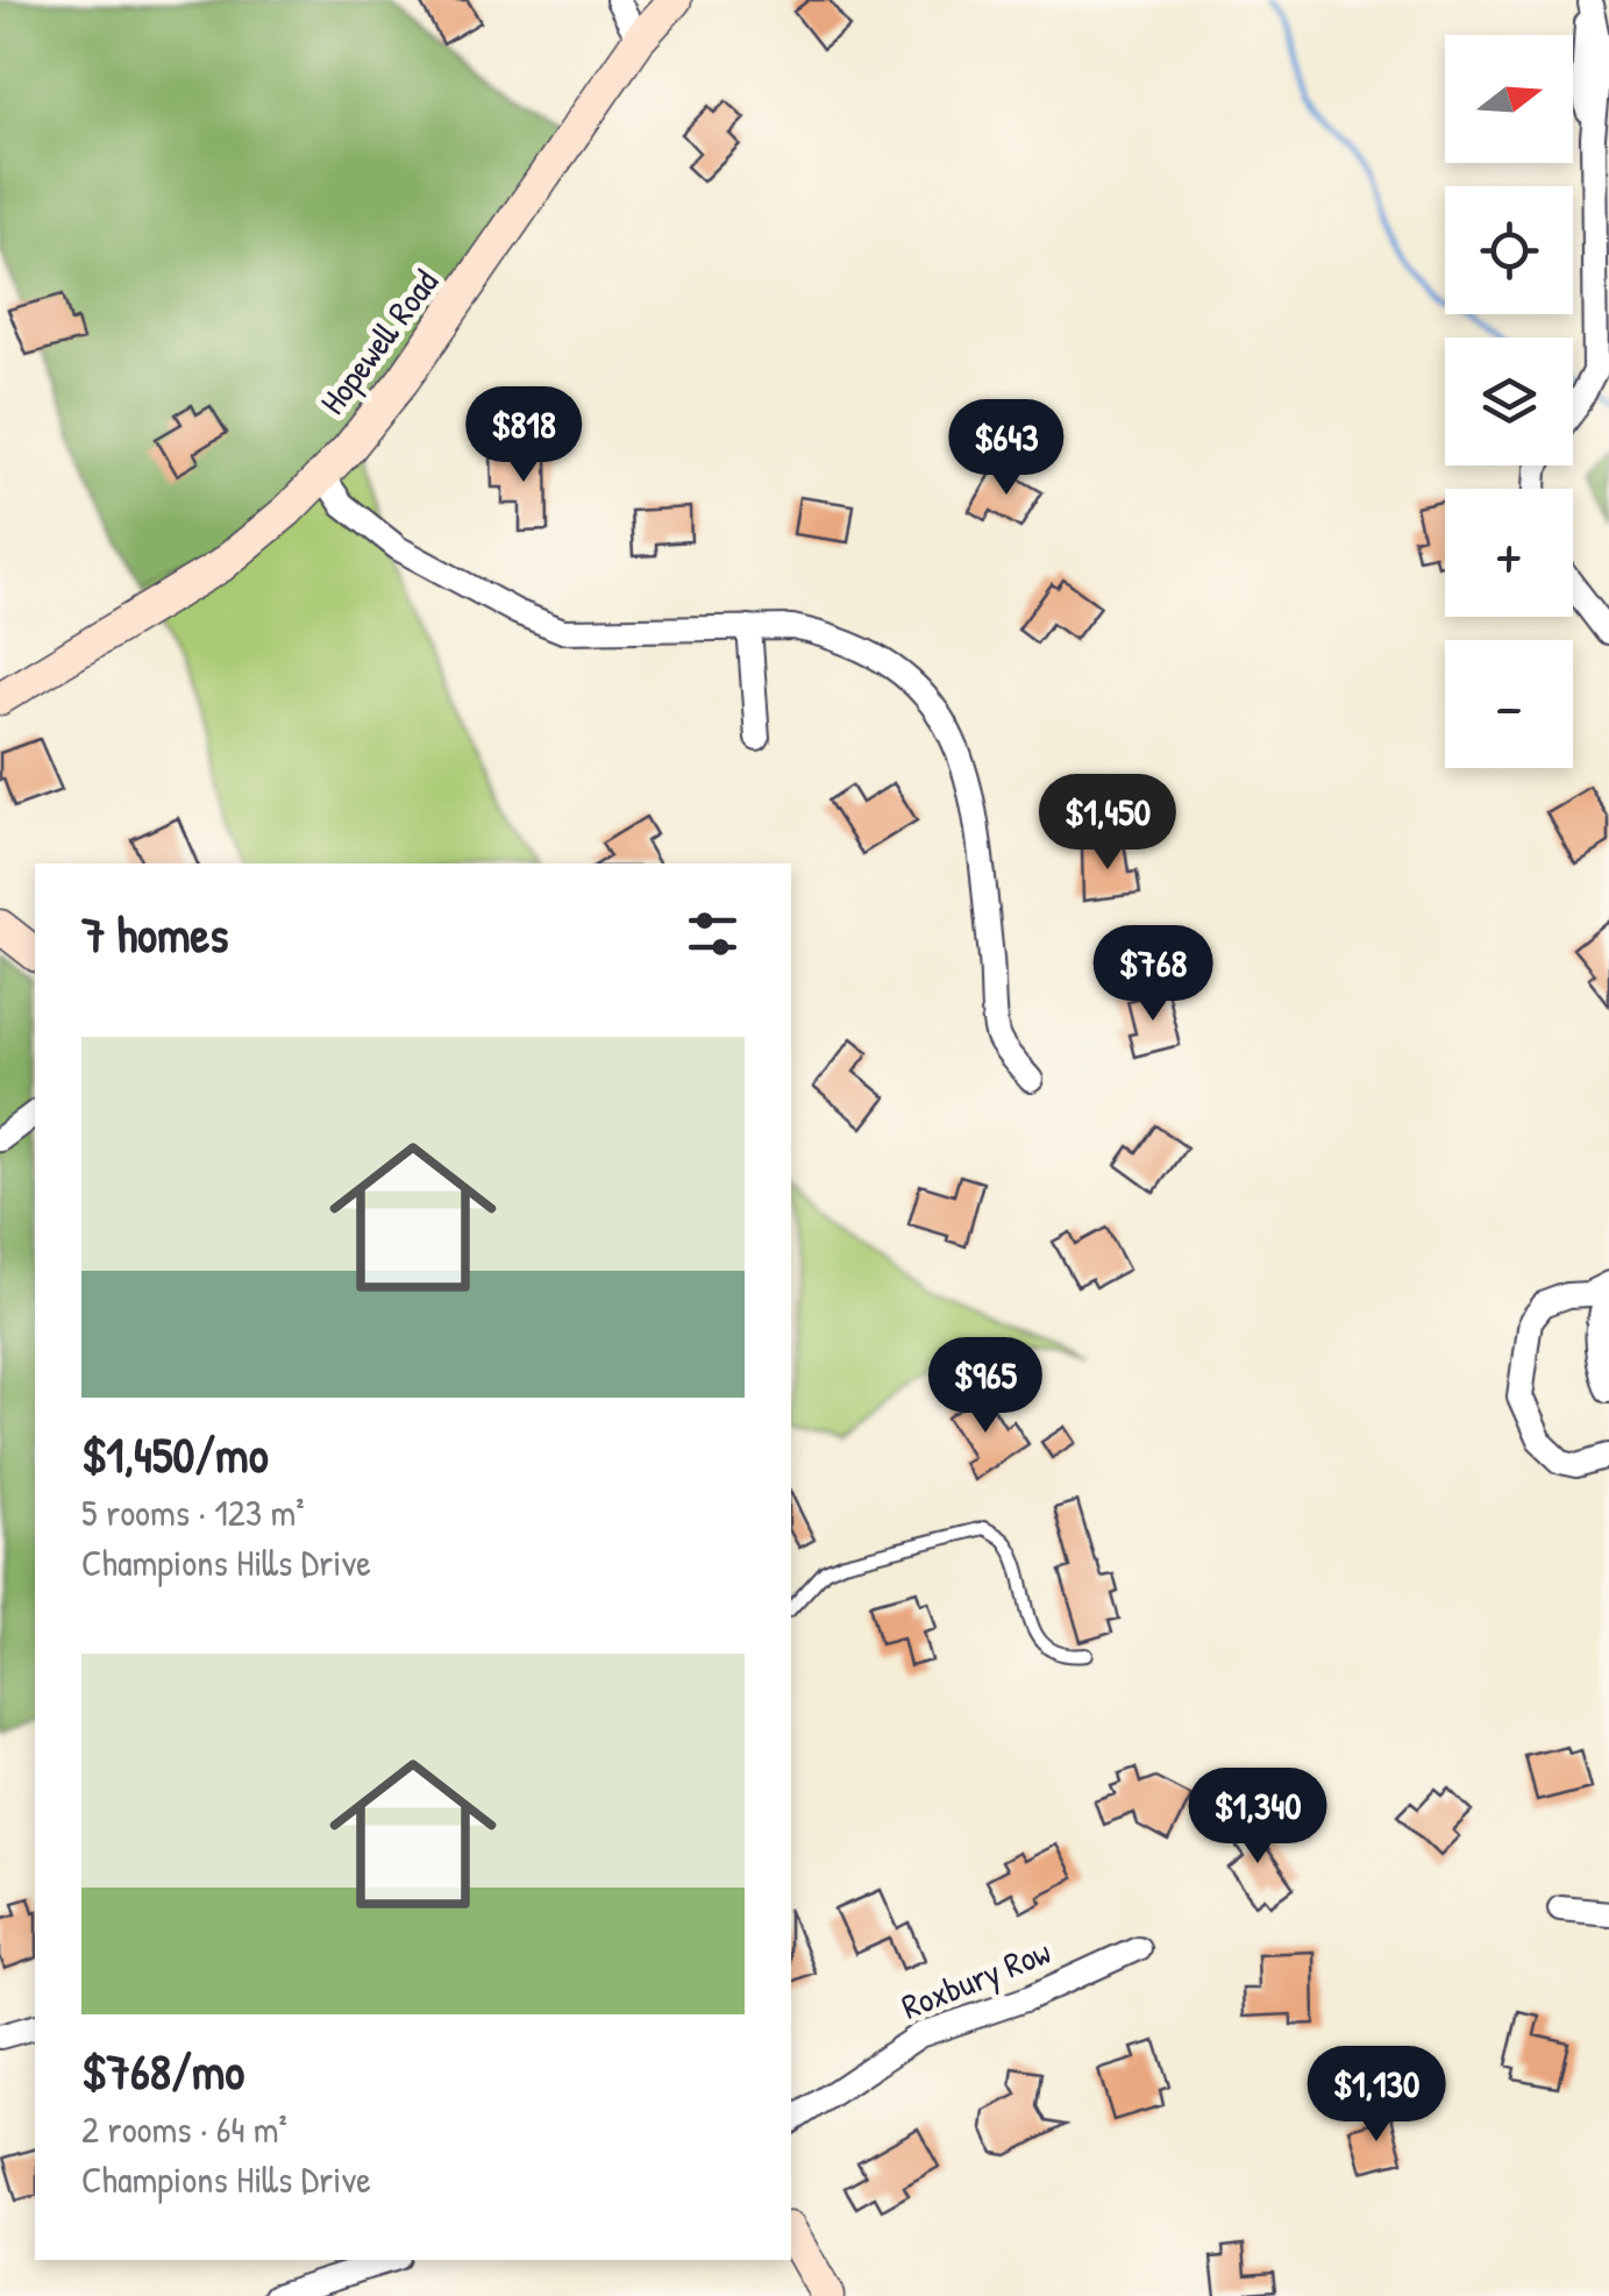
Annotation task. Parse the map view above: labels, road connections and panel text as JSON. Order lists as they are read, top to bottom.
{
  "streets": {
    "street": ["Hopewell Road", "Roxbury Row"]
  },
  "north": "right",
  "page": {
    "map_buttons": ["+", "−"],
    "price": [
      "$818",
      "$643",
      "$1,450",
      "$768",
      "$965",
      "$1,340",
      "$1,130"
    ],
    "heading": "7 homes",
    "list": [
      {
        "name": "$1,450/mo",
        "note": "5 rooms · 123 m² · Champions Hills Drive"
      },
      {
        "name": "$768/mo",
        "note": "2 rooms · 64 m² · Champions Hills Drive"
      }
    ]
  }
}
